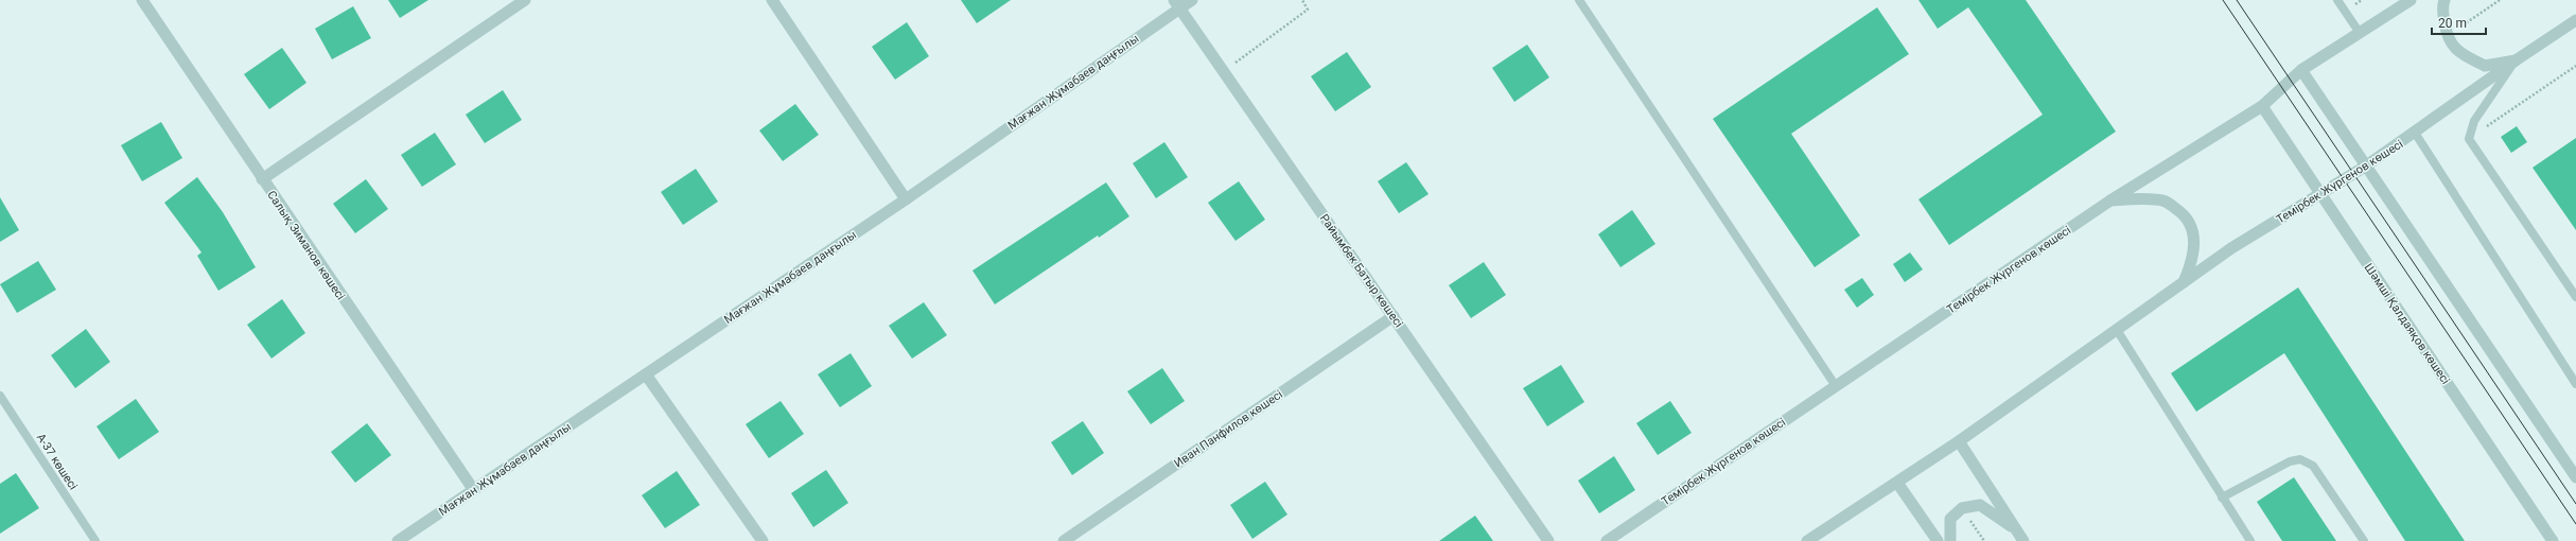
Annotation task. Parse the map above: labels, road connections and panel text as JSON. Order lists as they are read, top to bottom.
{
  "streets": {
    "street": [
      "Мағжан Жұмабаев даңғылы",
      "Темірбек Жүргенов көшесі",
      "Салық Зиманов көшесі",
      "Райымбек Батыр көшесі",
      "Шәмші Қалдаяқов көшесі",
      "Иван Панфилов көшесі"
    ],
    "lane": ["А-37 көшесі"]
  },
  "crossings": [
    ["Мағжан Жұмабаев даңғылы", "Салық Зиманов көшесі"],
    ["Мағжан Жұмабаев даңғылы", "Райымбек Батыр көшесі"],
    ["Темірбек Жүргенов көшесі", "Шәмші Қалдаяқов көшесі"],
    ["Райымбек Батыр көшесі", "Иван Панфилов көшесі"]
  ],
  "scale_bar": "20 m"
}
